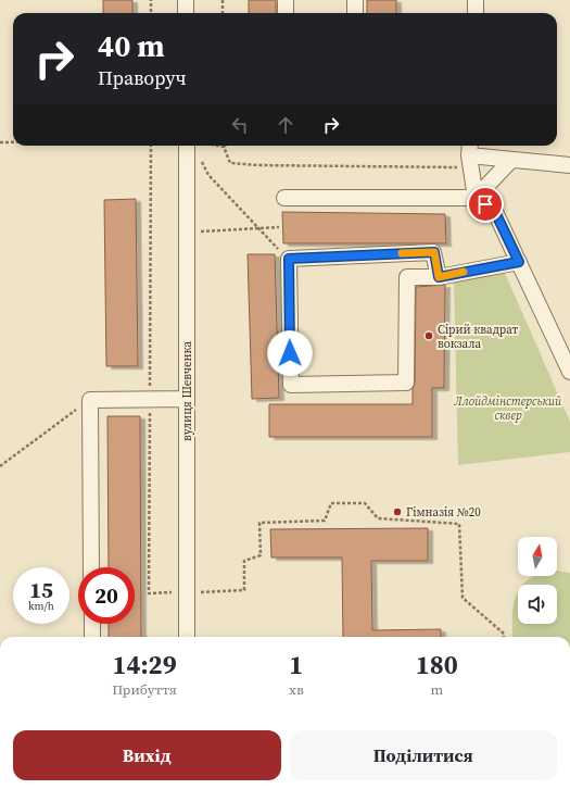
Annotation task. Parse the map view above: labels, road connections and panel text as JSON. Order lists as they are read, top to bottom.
{
  "streets": {
    "street": ["вулиця Шевченка"]
  },
  "parks": ["Ллойдмінстерський сквер"],
  "places": ["Сірий квадрат вокзала", "Гімназія №20"],
  "north": "top",
  "page": {
    "turn": ["40 m", "Праворуч"],
    "speed": "15 km/h",
    "limit": "20",
    "eta": [
      "14:29",
      "Прибуття",
      "1",
      "хв",
      "180",
      "m"
    ],
    "buttons": ["Вихід", "Поділитися"]
  }
}
